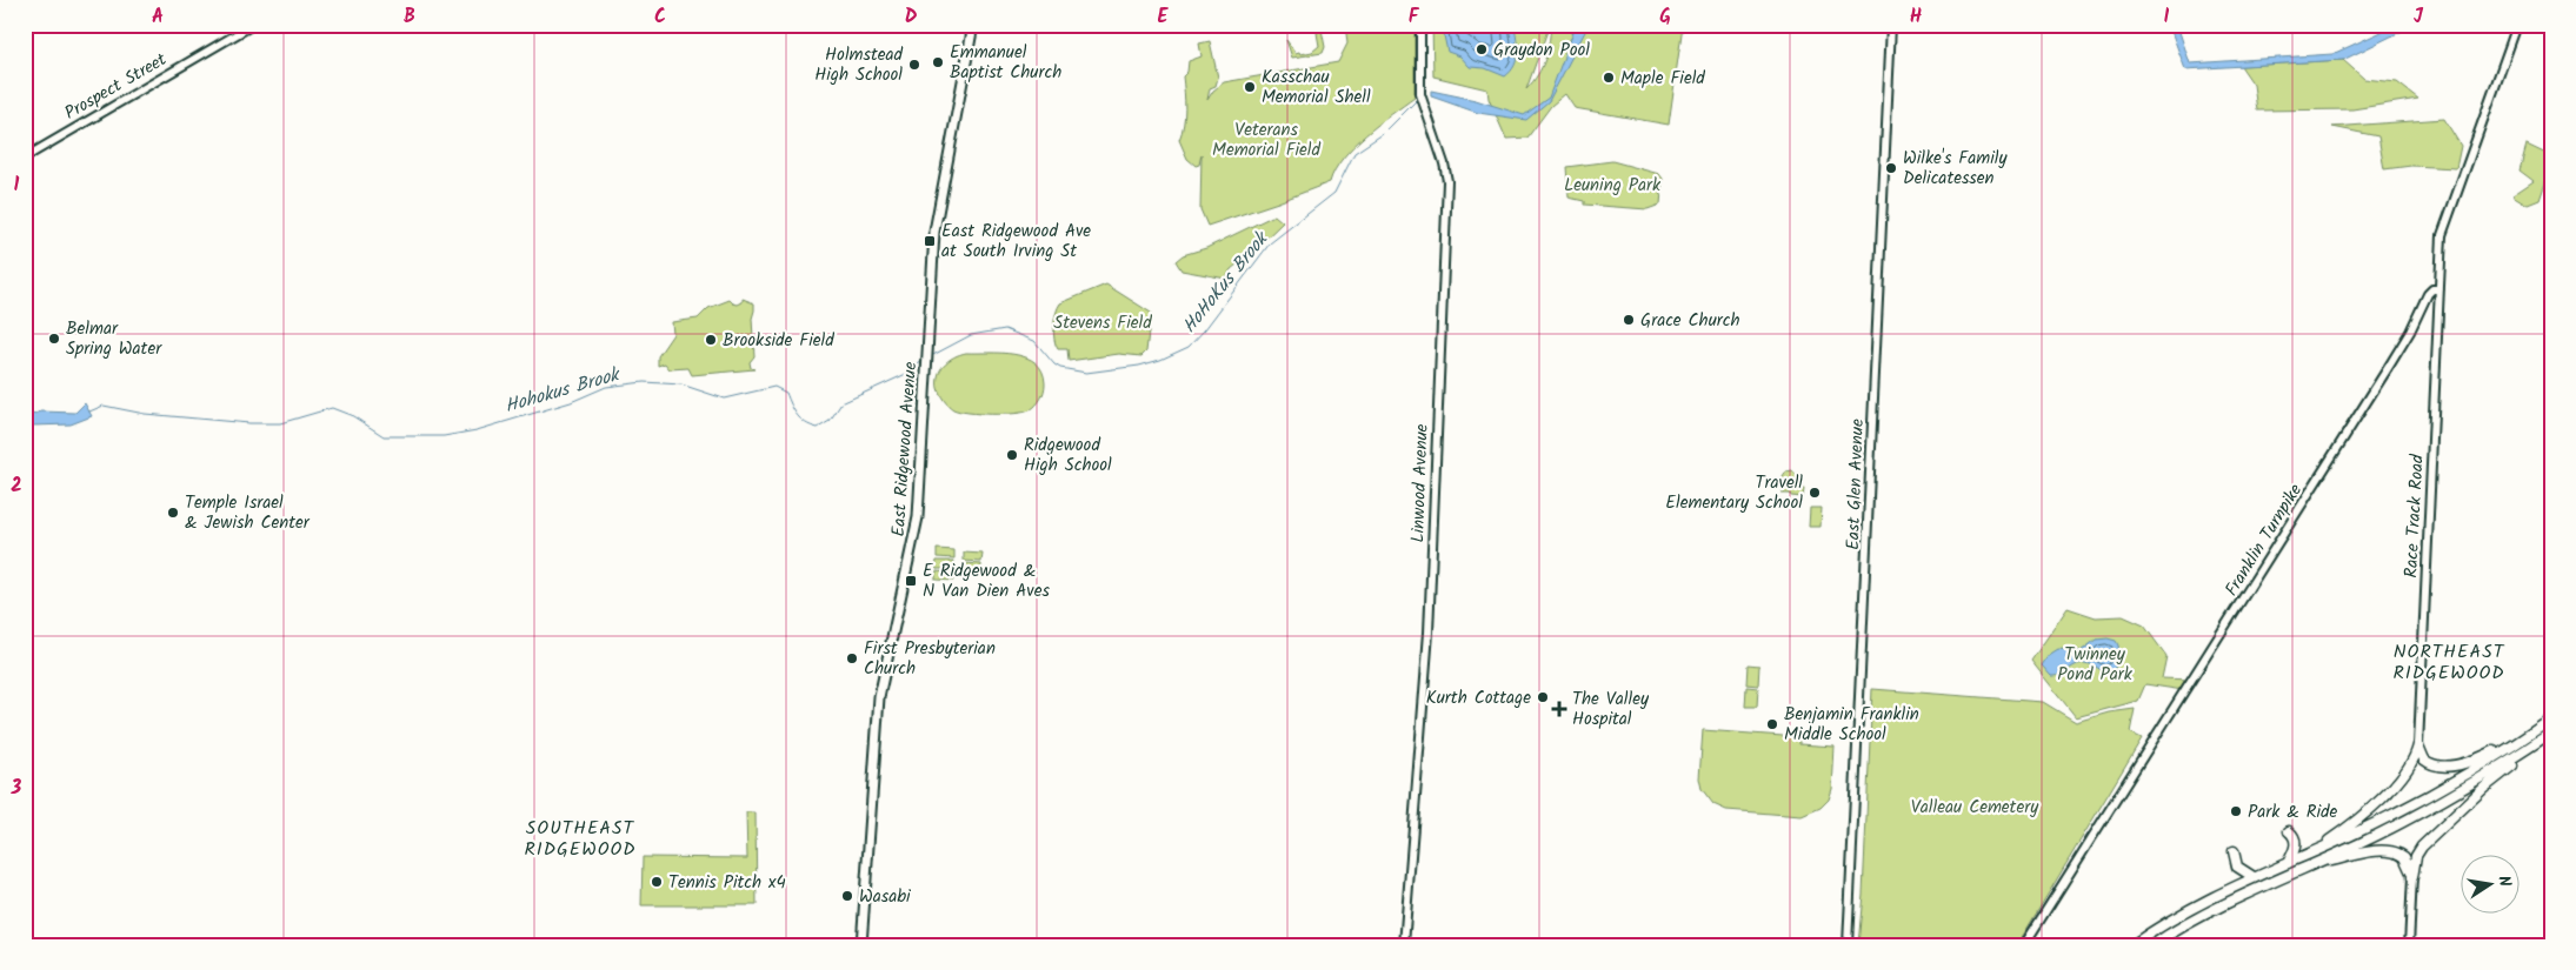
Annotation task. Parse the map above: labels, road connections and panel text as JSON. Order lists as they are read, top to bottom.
{
  "streets": {
    "main road": ["East Ridgewood Avenue"],
    "street": [
      "Prospect Street",
      "Linwood Avenue",
      "East Glen Avenue",
      "Race Track Road",
      "Franklin Turnpike"
    ]
  },
  "crossings": [
    ["Race Track Road", "Franklin Turnpike"]
  ],
  "districts": ["NORTHEAST RIDGEWOOD", "SOUTHEAST RIDGEWOOD"],
  "water": ["HoHoKus Brook", "Hohokus Brook"],
  "parks": [
    "Veterans Memorial Field",
    "Leuning Park",
    "Stevens Field",
    "Twinney Pond Park",
    "Valleau Cemetery"
  ],
  "places": {
    "other": [
      "Graydon Pool",
      "Emmanuel Baptist Church",
      "Holmstead High School",
      "Maple Field",
      "Kasschau Memorial Shell",
      "Wilke's Family Delicatessen",
      "Grace Church",
      "Belmar Spring Water",
      "Brookside Field",
      "Ridgewood High School",
      "Travell Elementary School",
      "Temple Israel & Jewish Center",
      "First Presbyterian Church",
      "Kurth Cottage",
      "Benjamin Franklin Middle School",
      "Park & Ride",
      "Tennis Pitch x4",
      "Wasabi"
    ],
    "transit": ["East Ridgewood Ave at South Irving St", "E Ridgewood & N Van Dien Aves"],
    "health": ["The Valley Hospital"]
  },
  "north": "right",
  "grid": {
    "columns": [
      "A",
      "B",
      "C",
      "D",
      "E",
      "F",
      "G",
      "H",
      "I",
      "J"
    ],
    "rows": ["1", "2", "3"]
  }
}
